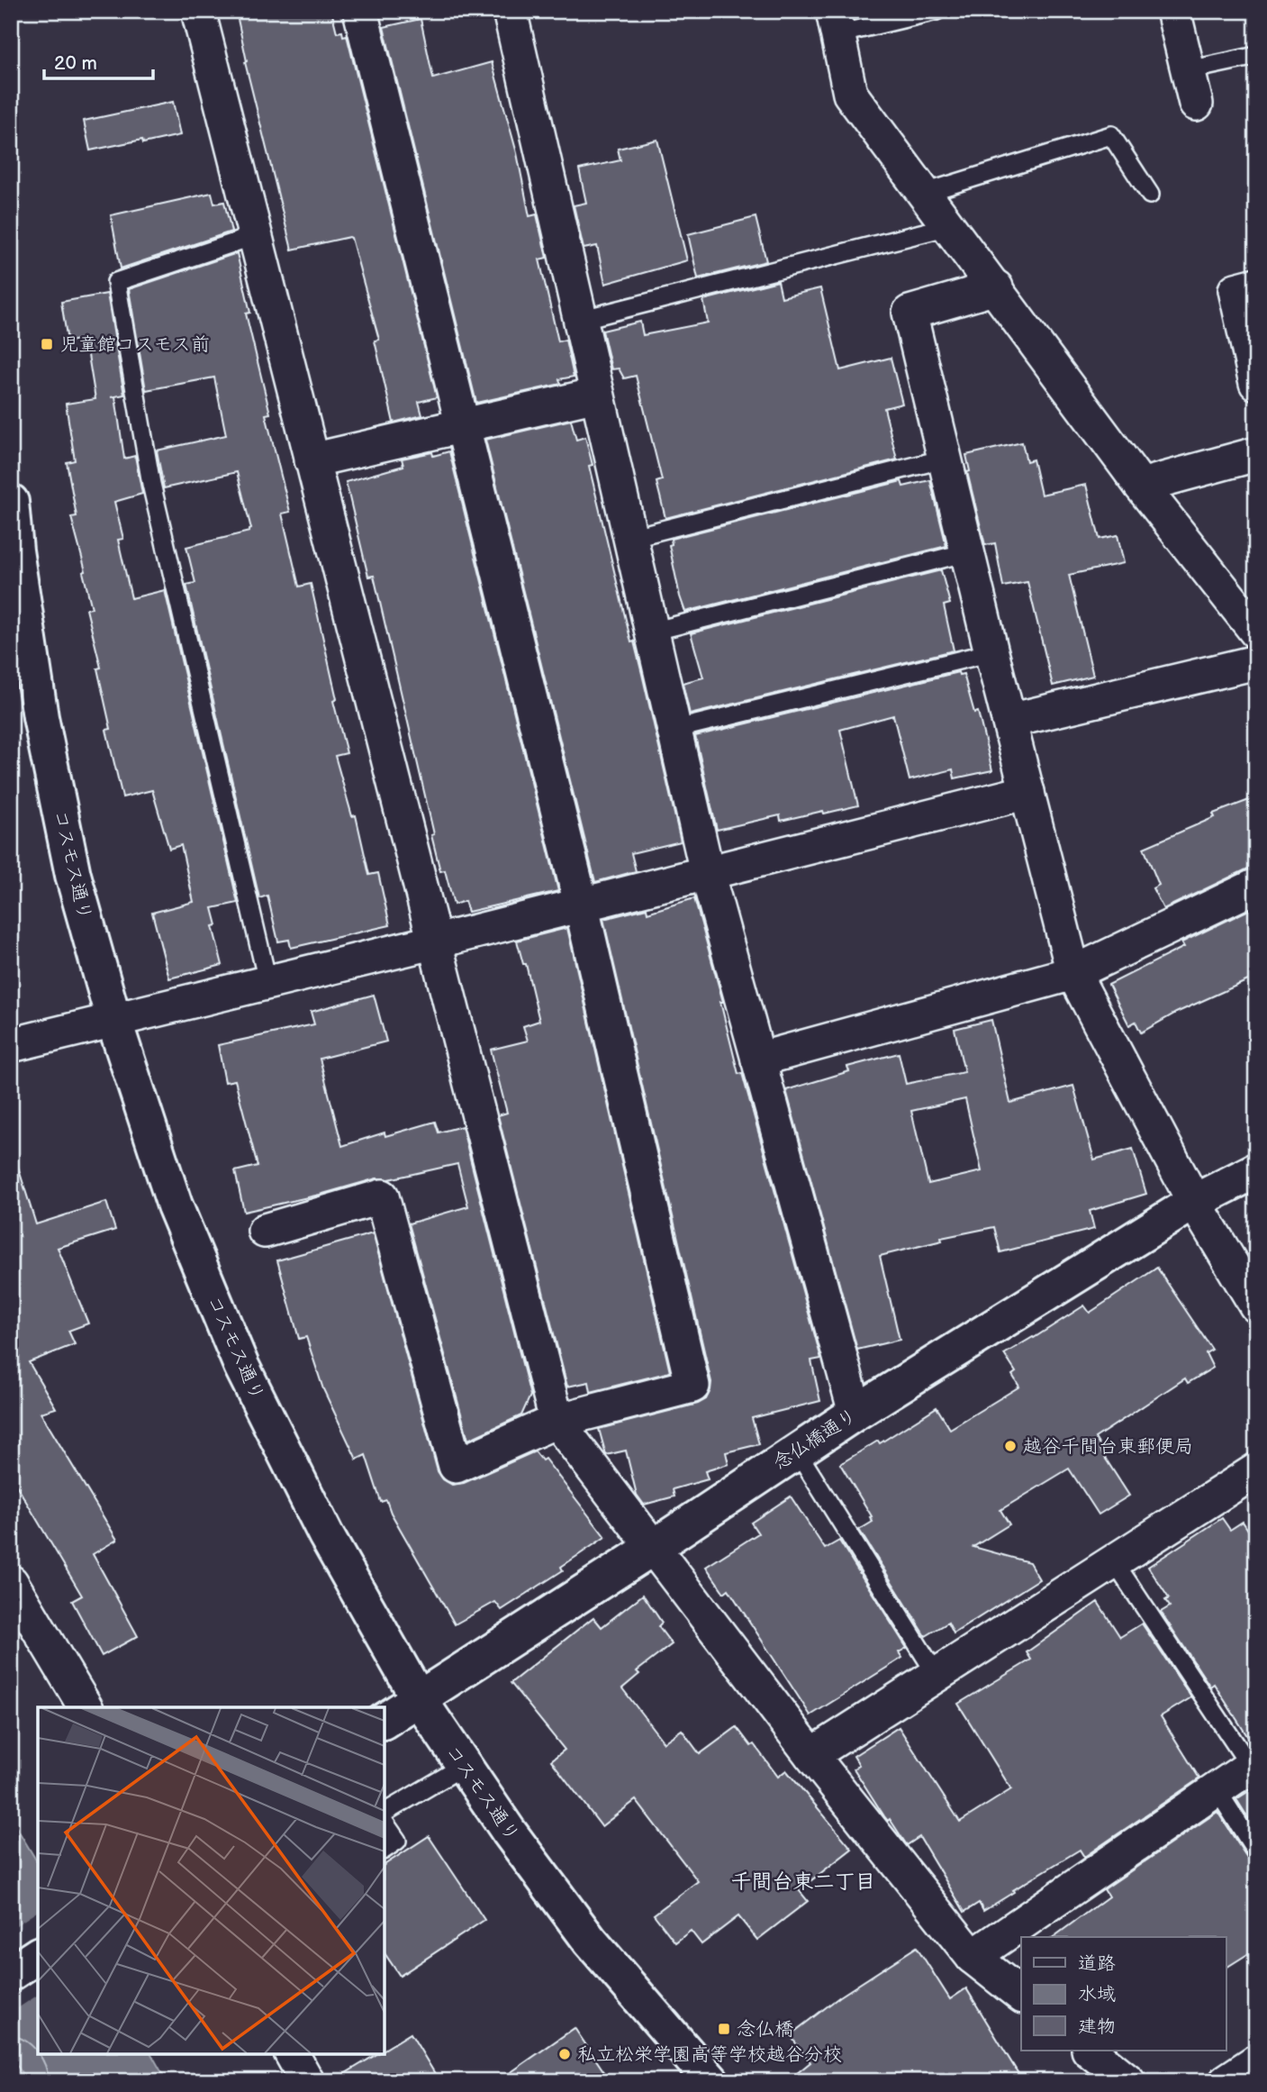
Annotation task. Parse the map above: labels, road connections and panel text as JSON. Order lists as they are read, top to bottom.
{
  "streets": {
    "street": ["コスモス通り", "念仏橋通り"]
  },
  "crossings": [
    ["コスモス通り", "念仏橋通り"]
  ],
  "districts": ["千間台東二丁目"],
  "places": {
    "transit": ["児童館コスモス前", "念仏橋"],
    "other": ["越谷千間台東郵便局", "私立松栄学園高等学校越谷分校"]
  },
  "legend": ["道路", "水域", "建物"],
  "scale_bar": "20 m"
}
